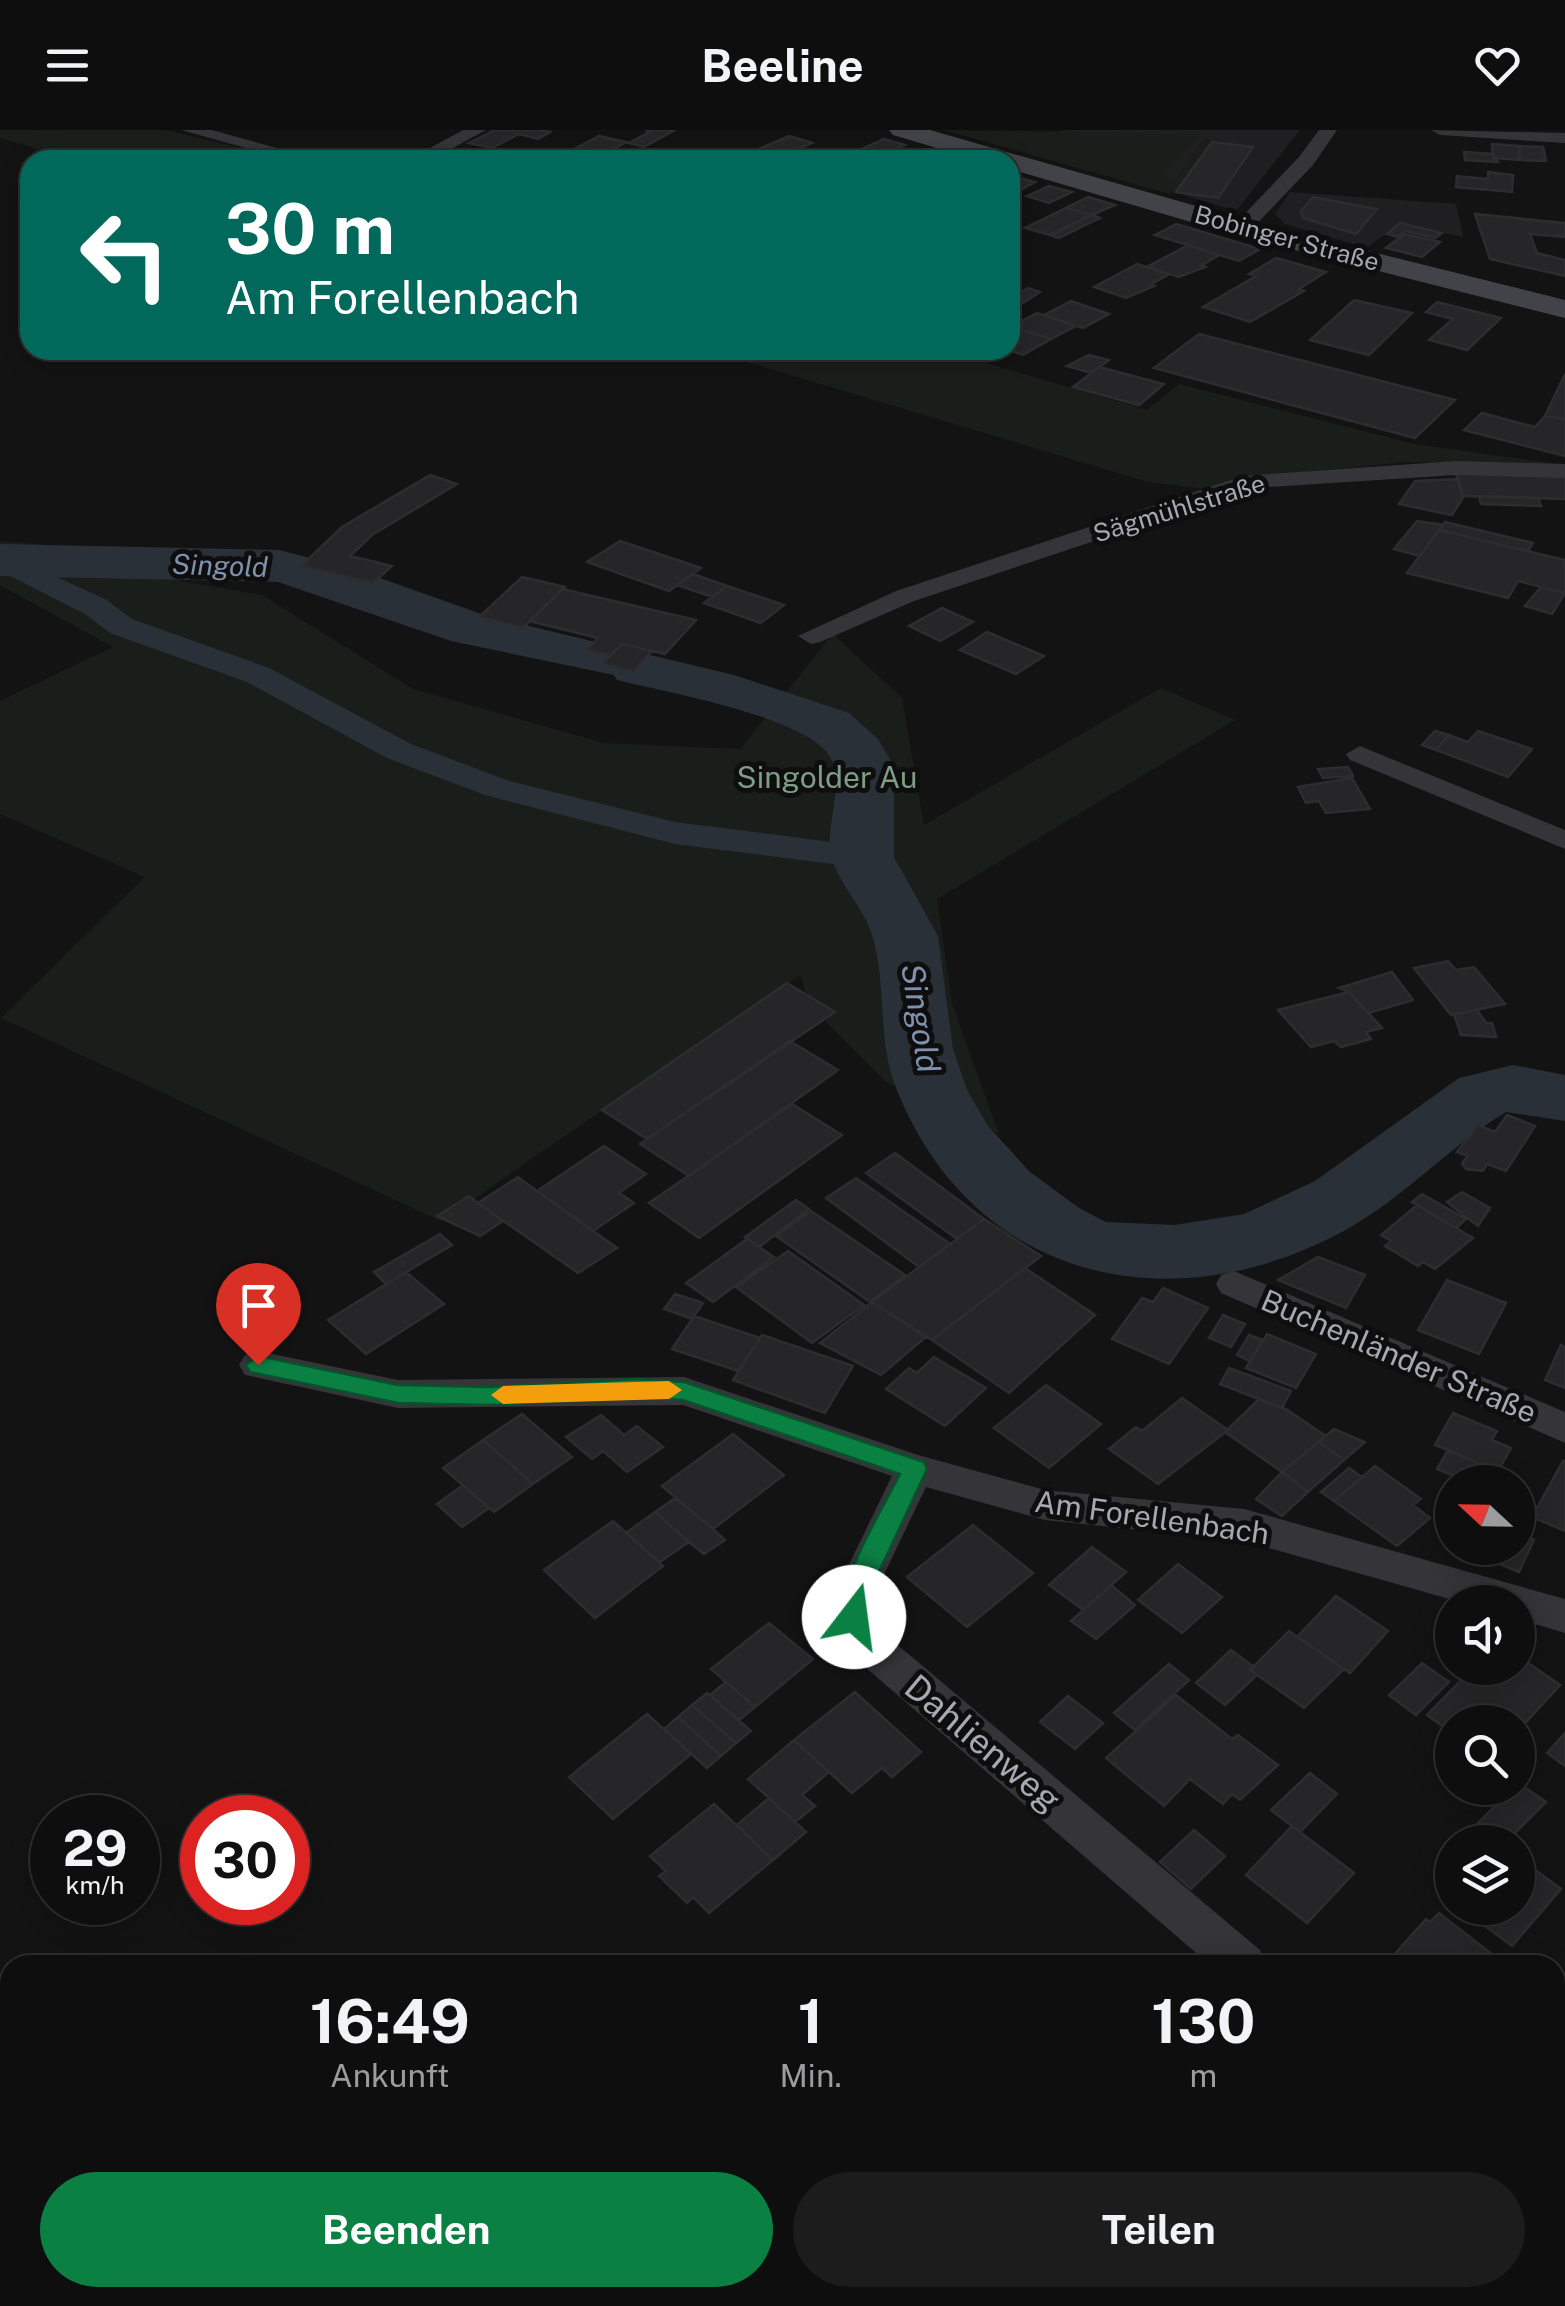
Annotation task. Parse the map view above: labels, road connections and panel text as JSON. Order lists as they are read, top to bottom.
{
  "streets": {
    "main road": ["Bobinger Straße"],
    "street": [
      "Sägmühlstraße",
      "Buchenländer Straße",
      "Am Forellenbach",
      "Dahlienweg"
    ]
  },
  "crossings": [
    ["Am Forellenbach", "Dahlienweg"]
  ],
  "water": ["Singold"],
  "parks": ["Singolder Au"],
  "north": "left",
  "page": {
    "header": "Beeline",
    "turn": ["30 m", "Am Forellenbach"],
    "speed": "29 km/h",
    "limit": "30",
    "eta": [
      "16:49",
      "Ankunft",
      "1",
      "Min.",
      "130",
      "m"
    ],
    "buttons": ["Beenden", "Teilen"]
  }
}
